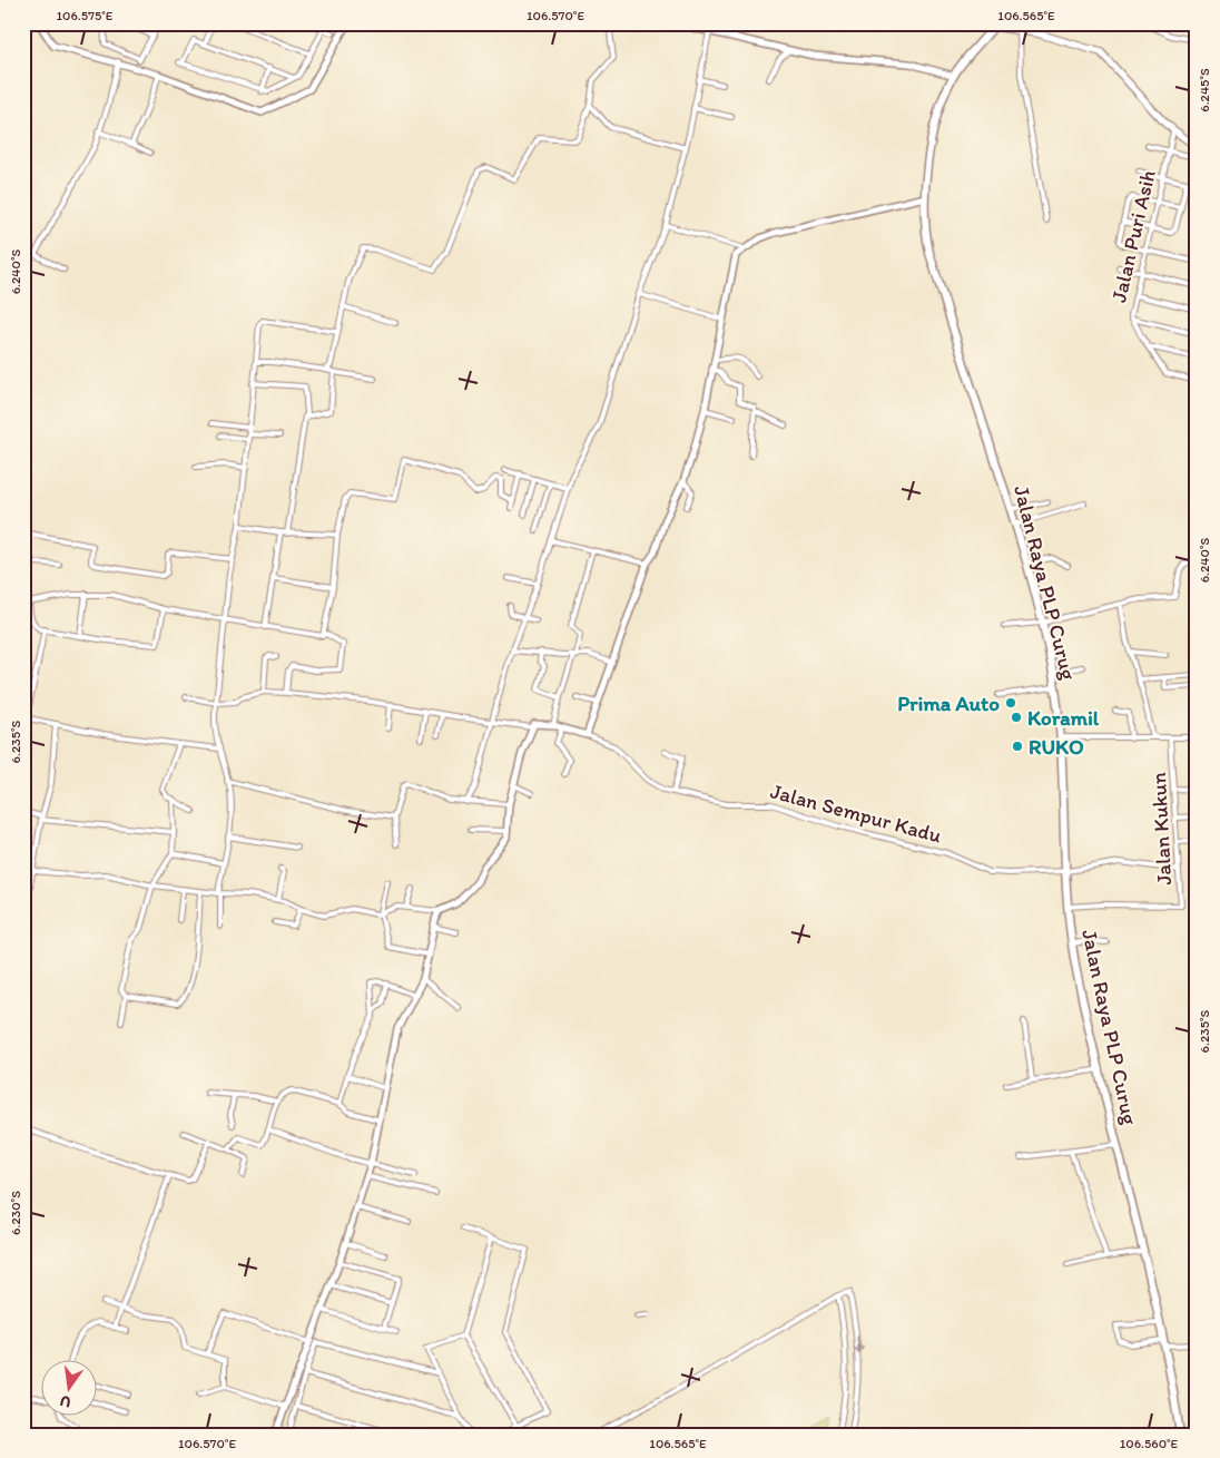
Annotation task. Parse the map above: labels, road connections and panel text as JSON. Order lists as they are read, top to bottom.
{
  "streets": {
    "main road": ["Jalan Raya PLP Curug"],
    "street": ["Jalan Puri Asih", "Jalan Sempur Kadu", "Jalan Kukun"]
  },
  "crossings": [
    ["Jalan Raya PLP Curug", "Jalan Sempur Kadu"],
    ["Jalan Raya PLP Curug", "Jalan Kukun"],
    ["Jalan Sempur Kadu", "Jalan Kukun"]
  ],
  "places": ["Prima Auto", "Koramil", "RUKO"],
  "north": "bottom",
  "coordinates": [
    "106.575°E",
    "106.570°E",
    "106.565°E",
    "6.245°S",
    "6.240°S",
    "6.235°S",
    "6.230°S",
    "106.560°E"
  ]
}
